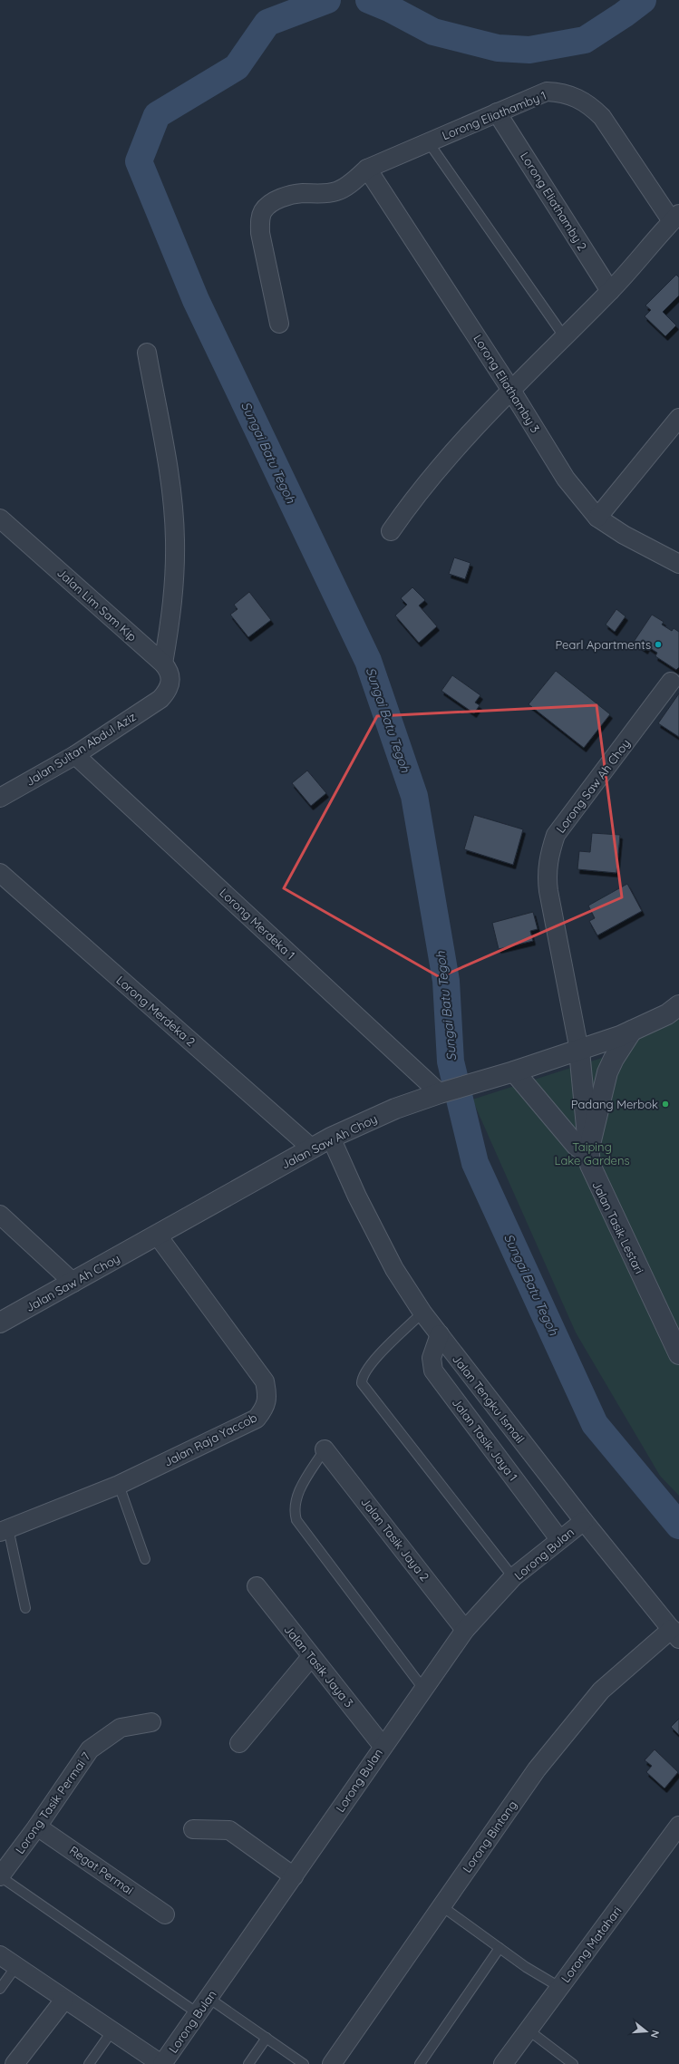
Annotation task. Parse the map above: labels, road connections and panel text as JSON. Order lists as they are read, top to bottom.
{
  "streets": {
    "street": [
      "Lorong Eliathamby 1",
      "Lorong Eliathamby 2",
      "Lorong Eliathamby 3",
      "Jalan Lim Sam Kip",
      "Jalan Sultan Abdul Aziz",
      "Lorong Saw Ah Choy",
      "Lorong Merdeka 1",
      "Lorong Merdeka 2",
      "Jalan Saw Ah Choy",
      "Jalan Tasik Lestari",
      "Jalan Tengku Ismail",
      "Jalan Raja Yaccob",
      "Jalan Tasik Jaya 1",
      "Jalan Tasik Jaya 2",
      "Lorong Bulan",
      "Jalan Tasik Jaya 3",
      "Lorong Tasik Permai 7",
      "Lorong Bintang",
      "Regat Permai",
      "Lorong Matahari"
    ]
  },
  "crossings": [
    ["Lorong Eliathamby 1", "Lorong Eliathamby 2"],
    ["Lorong Eliathamby 1", "Lorong Eliathamby 3"],
    ["Jalan Lim Sam Kip", "Jalan Sultan Abdul Aziz"],
    ["Jalan Sultan Abdul Aziz", "Lorong Merdeka 1"],
    ["Lorong Saw Ah Choy", "Jalan Saw Ah Choy"],
    ["Lorong Saw Ah Choy", "Jalan Tasik Lestari"],
    ["Lorong Merdeka 1", "Jalan Saw Ah Choy"],
    ["Lorong Merdeka 2", "Jalan Saw Ah Choy"],
    ["Jalan Saw Ah Choy", "Jalan Tasik Lestari"],
    ["Jalan Saw Ah Choy", "Jalan Tengku Ismail"],
    ["Jalan Saw Ah Choy", "Jalan Raja Yaccob"],
    ["Jalan Tengku Ismail", "Jalan Tasik Jaya 1"],
    ["Jalan Tengku Ismail", "Lorong Bulan"],
    ["Jalan Tengku Ismail", "Lorong Bintang"],
    ["Jalan Tasik Jaya 1", "Lorong Bulan"],
    ["Jalan Tasik Jaya 2", "Lorong Bulan"],
    ["Lorong Bulan", "Jalan Tasik Jaya 3"],
    ["Lorong Tasik Permai 7", "Regat Permai"]
  ],
  "water": ["Sungai Batu Tegoh"],
  "parks": ["Taiping Lake Gardens"],
  "places": ["Pearl Apartments", "Padang Merbok"],
  "north": "right"
}
